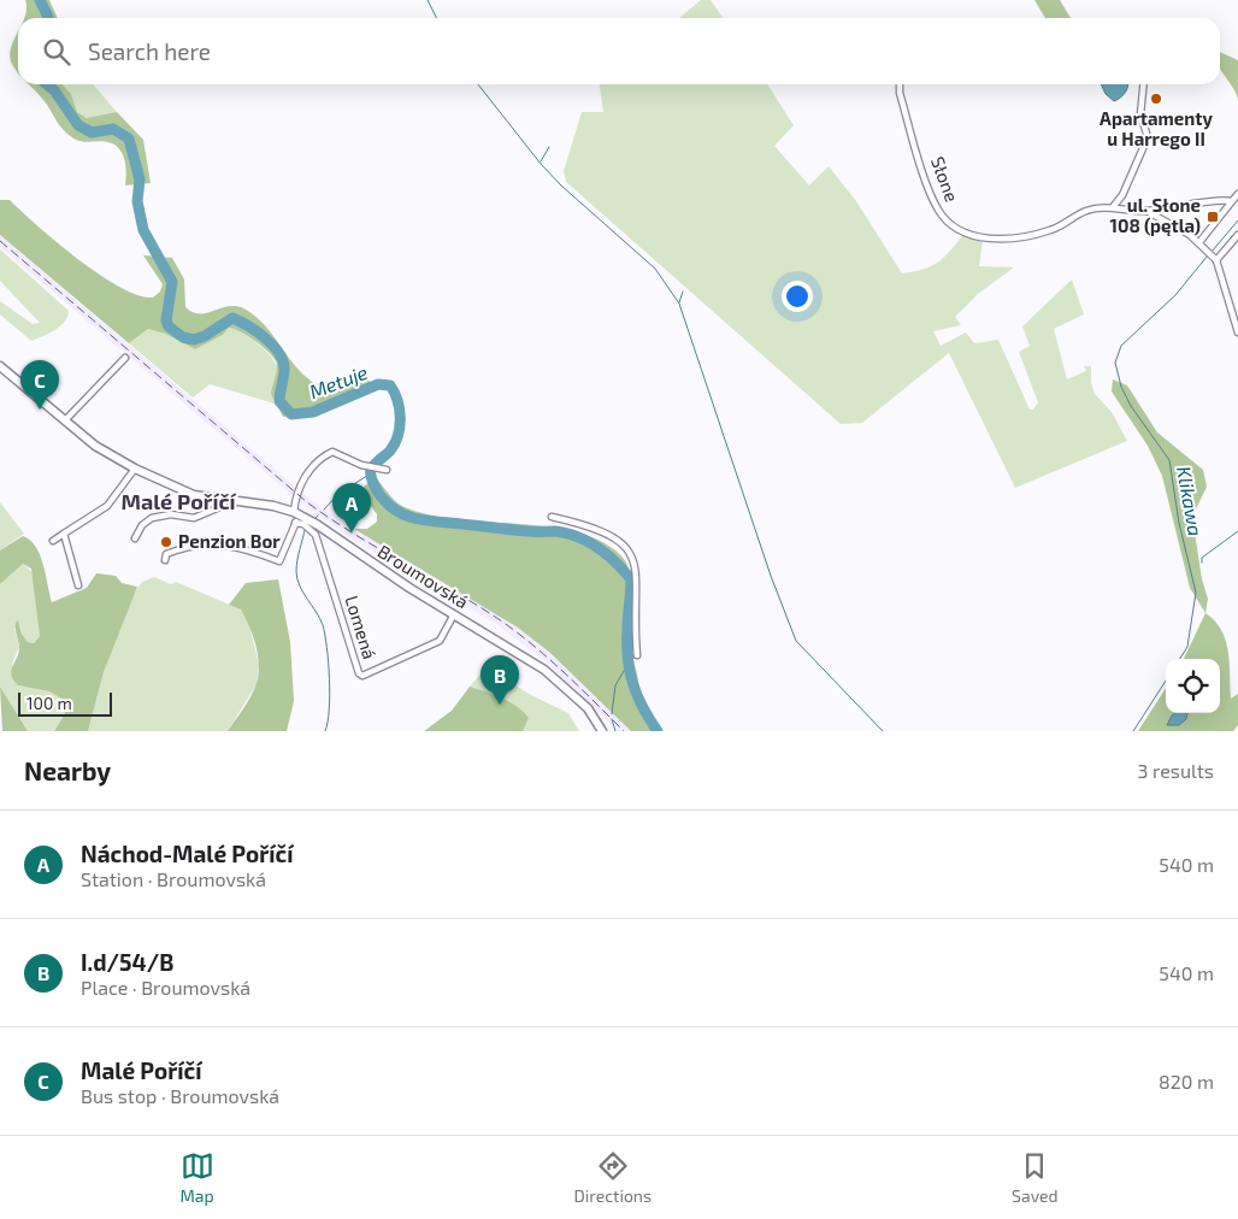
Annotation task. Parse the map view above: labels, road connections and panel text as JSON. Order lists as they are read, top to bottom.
{
  "streets": {
    "main road": ["Broumovská"],
    "street": ["Słone", "Lomená"]
  },
  "crossings": [
    ["Broumovská", "Lomená"]
  ],
  "districts": ["Malé Poříčí"],
  "water": ["Metuje", "Klikawa"],
  "places": {
    "other": ["Apartamenty u Harrego II", "Penzion Bor"],
    "transit": ["ul. Słone 108 (pętla)"]
  },
  "scale_bar": "100 m",
  "page": {
    "search": "Search here",
    "pins": ["C", "A", "B"],
    "scale": "100 m",
    "heading": ["Nearby", "3 results"],
    "list": [
      {
        "mark": "A",
        "name": "Náchod-Malé Poříčí",
        "note": "Station · Broumovská",
        "value": "540 m"
      },
      {
        "mark": "B",
        "name": "I.d/54/B",
        "note": "Place · Broumovská",
        "value": "540 m"
      },
      {
        "mark": "C",
        "name": "Malé Poříčí",
        "note": "Bus stop · Broumovská",
        "value": "820 m"
      }
    ],
    "nav": ["Map", "Directions", "Saved"]
  }
}
